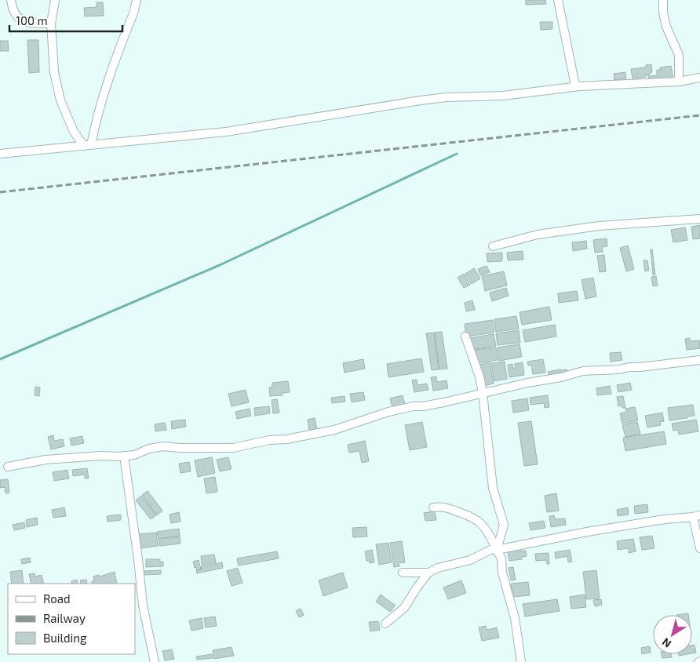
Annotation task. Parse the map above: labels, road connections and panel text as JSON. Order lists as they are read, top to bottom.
{
  "legend": ["Road", "Railway", "Building"],
  "scale_bar": "100 m",
  "north": "bottom left"
}
